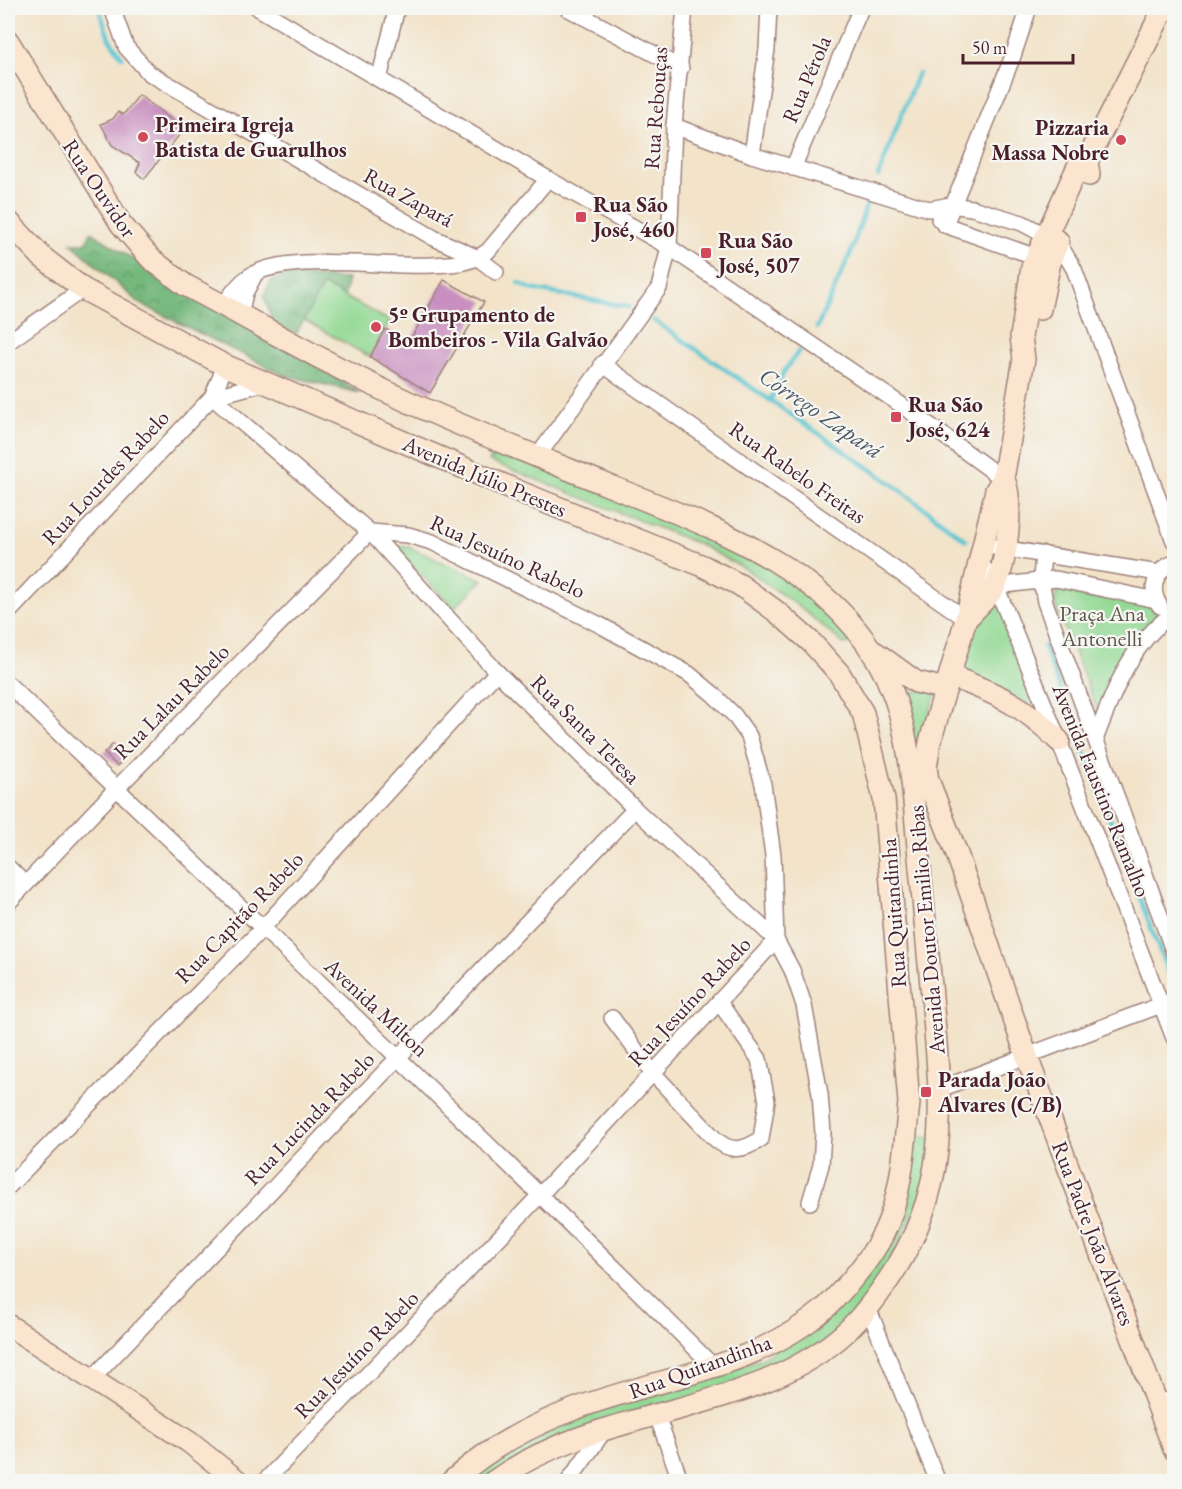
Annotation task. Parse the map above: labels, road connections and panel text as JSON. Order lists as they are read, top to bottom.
{
  "streets": {
    "main road": [
      "Rua Ouvidor",
      "Avenida Júlio Prestes",
      "Rua Quitandinha",
      "Avenida Doutor Emilio Ribas",
      "Rua Padre João Alvares"
    ],
    "street": [
      "Rua Pérola",
      "Rua Rebouças",
      "Rua Zapará",
      "Rua Rabelo Freitas",
      "Rua Lourdes Rabelo",
      "Rua Jesuíno Rabelo",
      "Rua Lalau Rabelo",
      "Rua Santa Teresa",
      "Avenida Faustino Ramalho",
      "Rua Capitão Rabelo",
      "Avenida Milton",
      "Rua Lucinda Rabelo"
    ]
  },
  "crossings": [
    ["Rua Rebouças", "Rua Rabelo Freitas"],
    ["Rua Rebouças", "Avenida Júlio Prestes"],
    ["Rua Ouvidor", "Avenida Júlio Prestes"],
    ["Rua Rabelo Freitas", "Avenida Doutor Emilio Ribas"],
    ["Avenida Júlio Prestes", "Rua Lourdes Rabelo"],
    ["Avenida Júlio Prestes", "Rua Quitandinha"],
    ["Avenida Júlio Prestes", "Avenida Doutor Emilio Ribas"],
    ["Avenida Júlio Prestes", "Rua Padre João Alvares"],
    ["Rua Lourdes Rabelo", "Rua Santa Teresa"],
    ["Rua Jesuíno Rabelo", "Rua Lalau Rabelo"],
    ["Rua Jesuíno Rabelo", "Rua Santa Teresa"],
    ["Rua Jesuíno Rabelo", "Avenida Milton"],
    ["Rua Lalau Rabelo", "Rua Santa Teresa"],
    ["Rua Lalau Rabelo", "Avenida Milton"],
    ["Rua Santa Teresa", "Rua Capitão Rabelo"],
    ["Rua Santa Teresa", "Rua Lucinda Rabelo"],
    ["Avenida Faustino Ramalho", "Avenida Doutor Emilio Ribas"],
    ["Rua Quitandinha", "Avenida Doutor Emilio Ribas"],
    ["Rua Quitandinha", "Avenida Milton"],
    ["Rua Capitão Rabelo", "Avenida Milton"],
    ["Avenida Doutor Emilio Ribas", "Rua Padre João Alvares"],
    ["Avenida Milton", "Rua Lucinda Rabelo"]
  ],
  "water": ["Córrego Zapará"],
  "parks": ["Praça Ana Antonelli"],
  "places": {
    "other": ["Primeira Igreja Batista de Guarulhos", "Pizzaria Massa Nobre", "5º Grupamento de Bombeiros - Vila Galvão"],
    "transit": [
      "Rua São José, 460",
      "Rua São José, 507",
      "Rua São José, 624",
      "Parada João Alvares (C/B)"
    ]
  },
  "scale_bar": "50 m"
}
